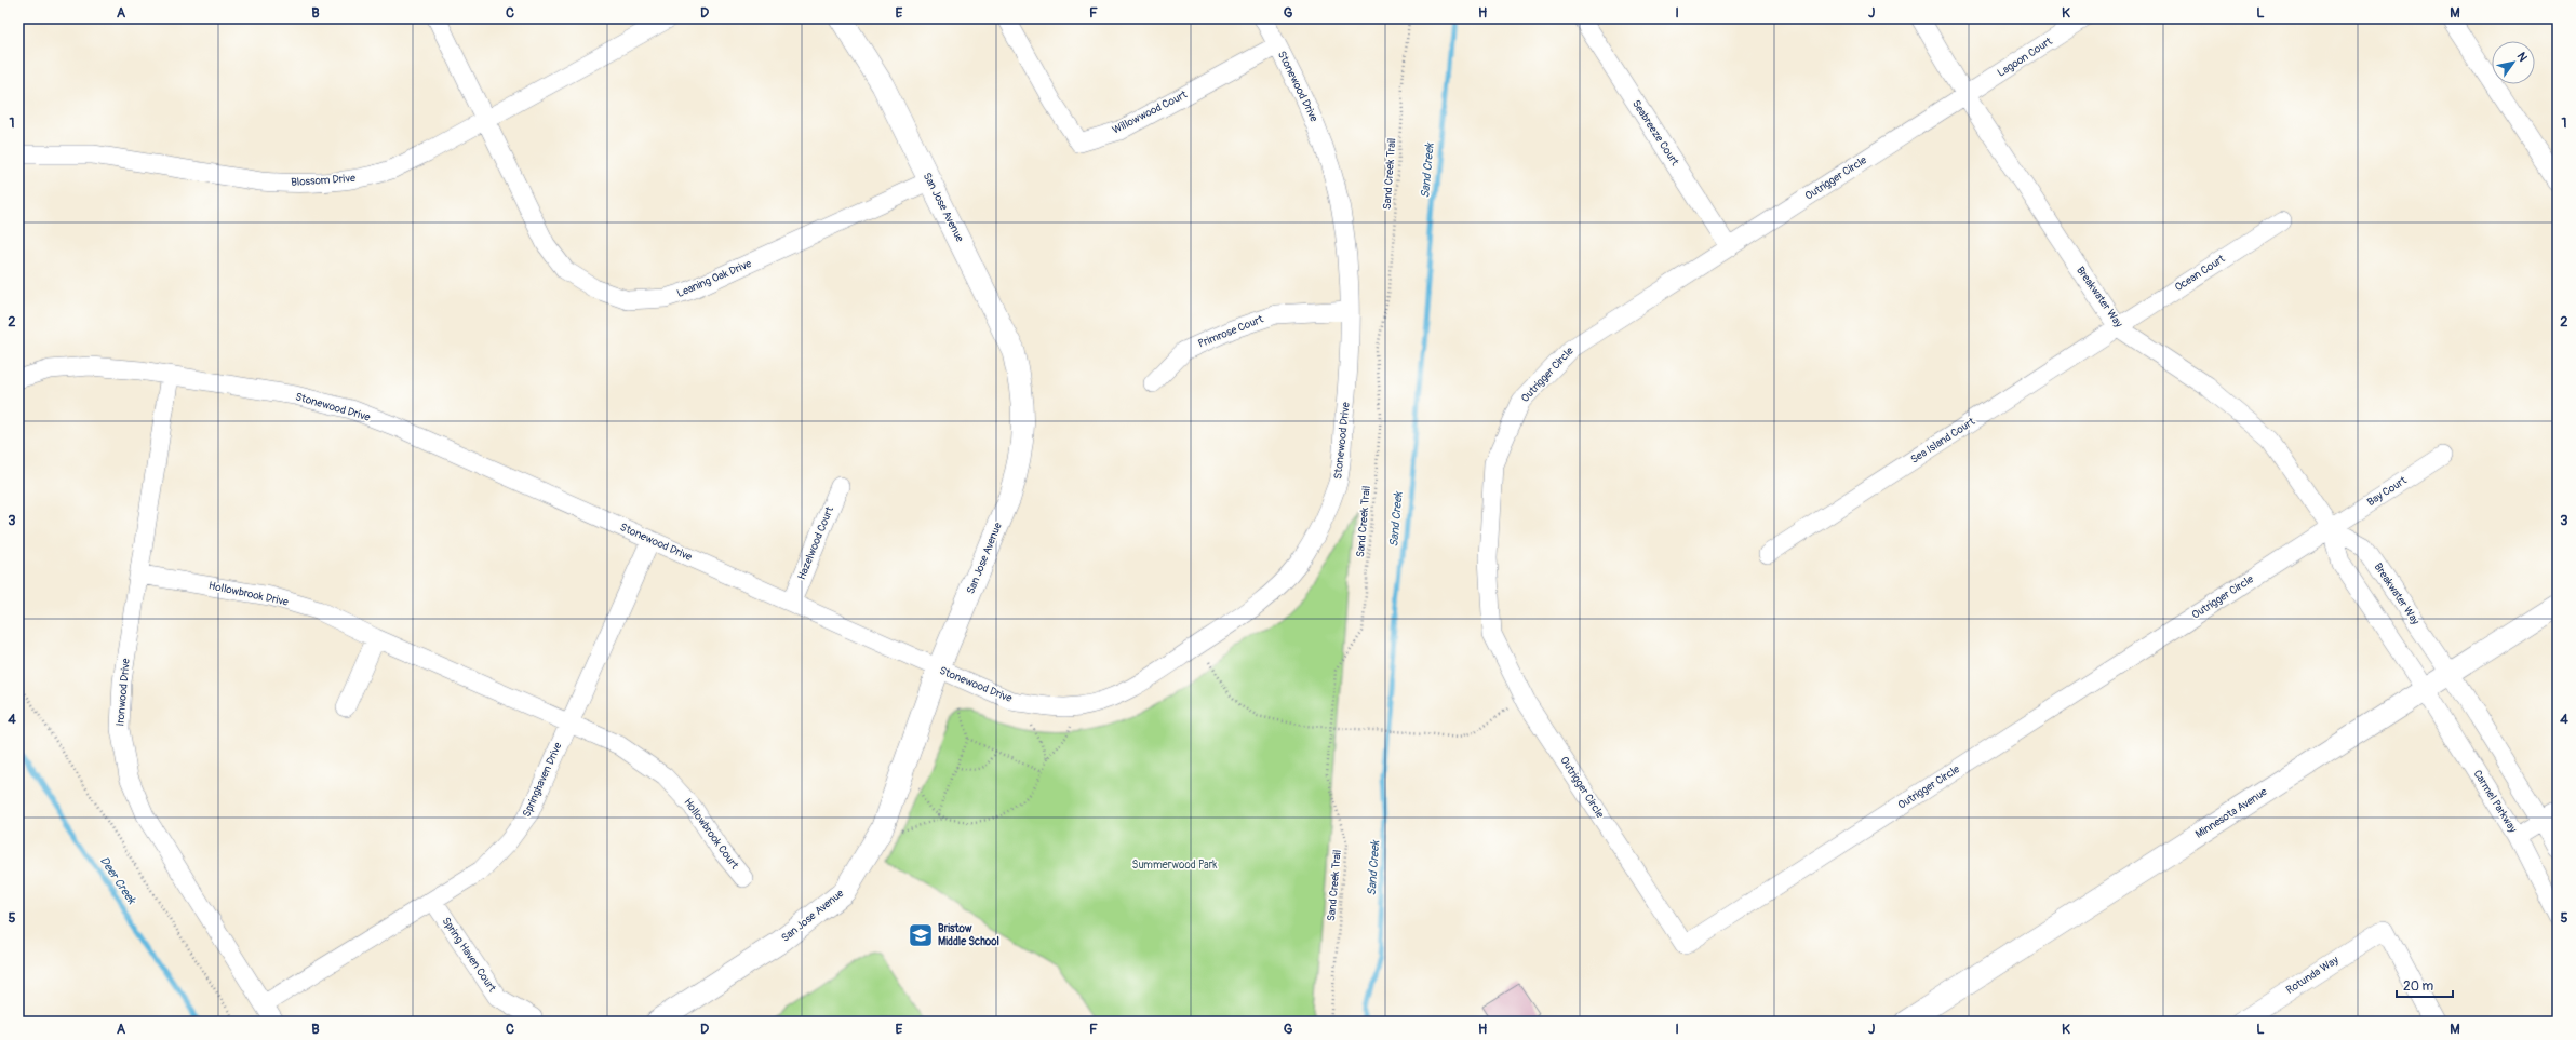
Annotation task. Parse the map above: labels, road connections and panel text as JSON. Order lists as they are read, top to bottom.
{
  "streets": {
    "street": [
      "Lagoon Court",
      "Stonewood Drive",
      "Willowwood Court",
      "Seabreeze Court",
      "Outrigger Circle",
      "Blossom Drive",
      "San Jose Avenue",
      "Ocean Court",
      "Leaning Oak Drive",
      "Breakwater Way",
      "Primrose Court",
      "Sea Island Court",
      "Bay Court",
      "Hazelwood Court",
      "Hollowbrook Drive",
      "Ironwood Drive",
      "Springhaven Drive",
      "Carmel Parkway",
      "Minnesota Avenue",
      "Hollowbrook Court",
      "Spring Haven Court",
      "Rotunda Way"
    ],
    "path": ["Sand Creek Trail"]
  },
  "crossings": [
    ["Lagoon Court", "Outrigger Circle"],
    ["Lagoon Court", "Breakwater Way"],
    ["Stonewood Drive", "Willowwood Court"],
    ["Stonewood Drive", "San Jose Avenue"],
    ["Stonewood Drive", "Primrose Court"],
    ["Stonewood Drive", "Hazelwood Court"],
    ["Stonewood Drive", "Ironwood Drive"],
    ["Stonewood Drive", "Springhaven Drive"],
    ["Seabreeze Court", "Outrigger Circle"],
    ["Outrigger Circle", "Breakwater Way"],
    ["Outrigger Circle", "Bay Court"],
    ["Blossom Drive", "Leaning Oak Drive"],
    ["San Jose Avenue", "Leaning Oak Drive"],
    ["Ocean Court", "Breakwater Way"],
    ["Ocean Court", "Sea Island Court"],
    ["Breakwater Way", "Sea Island Court"],
    ["Breakwater Way", "Bay Court"],
    ["Breakwater Way", "Carmel Parkway"],
    ["Breakwater Way", "Minnesota Avenue"],
    ["Hollowbrook Drive", "Ironwood Drive"],
    ["Hollowbrook Drive", "Springhaven Drive"],
    ["Hollowbrook Drive", "Hollowbrook Court"],
    ["Ironwood Drive", "Springhaven Drive"],
    ["Springhaven Drive", "Hollowbrook Court"],
    ["Springhaven Drive", "Spring Haven Court"],
    ["Carmel Parkway", "Minnesota Avenue"]
  ],
  "water": ["Sand Creek", "Deer Creek"],
  "parks": ["Summerwood Park"],
  "places": {
    "school or university": ["Bristow Middle School"]
  },
  "scale_bar": "20 m",
  "north": "top right",
  "grid": {
    "columns": [
      "A",
      "B",
      "C",
      "D",
      "E",
      "F",
      "G",
      "H",
      "I",
      "J",
      "K",
      "L",
      "M"
    ],
    "rows": [
      "1",
      "2",
      "3",
      "4",
      "5"
    ]
  }
}
